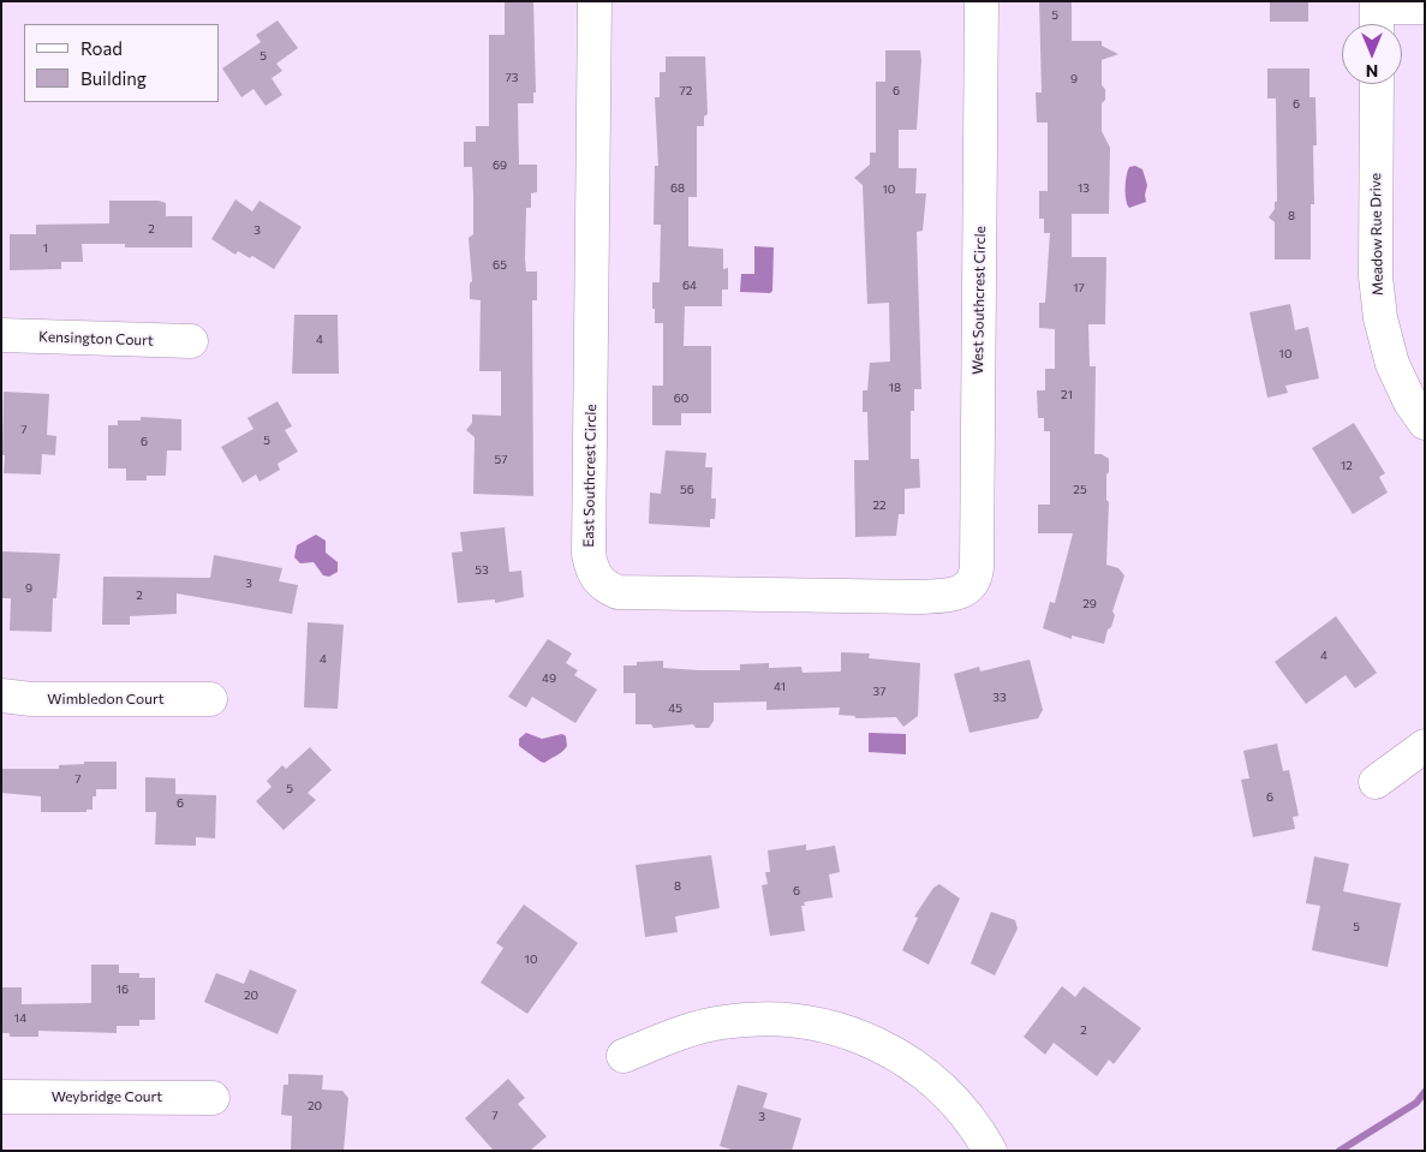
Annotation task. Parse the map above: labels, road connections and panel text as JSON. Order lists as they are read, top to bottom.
{
  "streets": {
    "street": [
      "Meadow Rue Drive",
      "West Southcrest Circle",
      "Kensington Court",
      "East Southcrest Circle",
      "Wimbledon Court",
      "Weybridge Court"
    ]
  },
  "crossings": [
    ["West Southcrest Circle", "East Southcrest Circle"]
  ],
  "house_numbers": [
    "5",
    "5",
    "73",
    "9",
    "72",
    "6",
    "6",
    "69",
    "68",
    "13",
    "10",
    "8",
    "2",
    "3",
    "1",
    "65",
    "64",
    "17",
    "4",
    "10",
    "18",
    "21",
    "60",
    "7",
    "5",
    "6",
    "57",
    "12",
    "56",
    "25",
    "22",
    "53",
    "3",
    "9",
    "2",
    "29",
    "4",
    "4",
    "49",
    "41",
    "37",
    "33",
    "45",
    "7",
    "5",
    "6",
    "6",
    "8",
    "6",
    "5",
    "10",
    "16",
    "20",
    "14",
    "2",
    "20",
    "7",
    "3"
  ],
  "legend": ["Road", "Building"],
  "north": "bottom"
}
